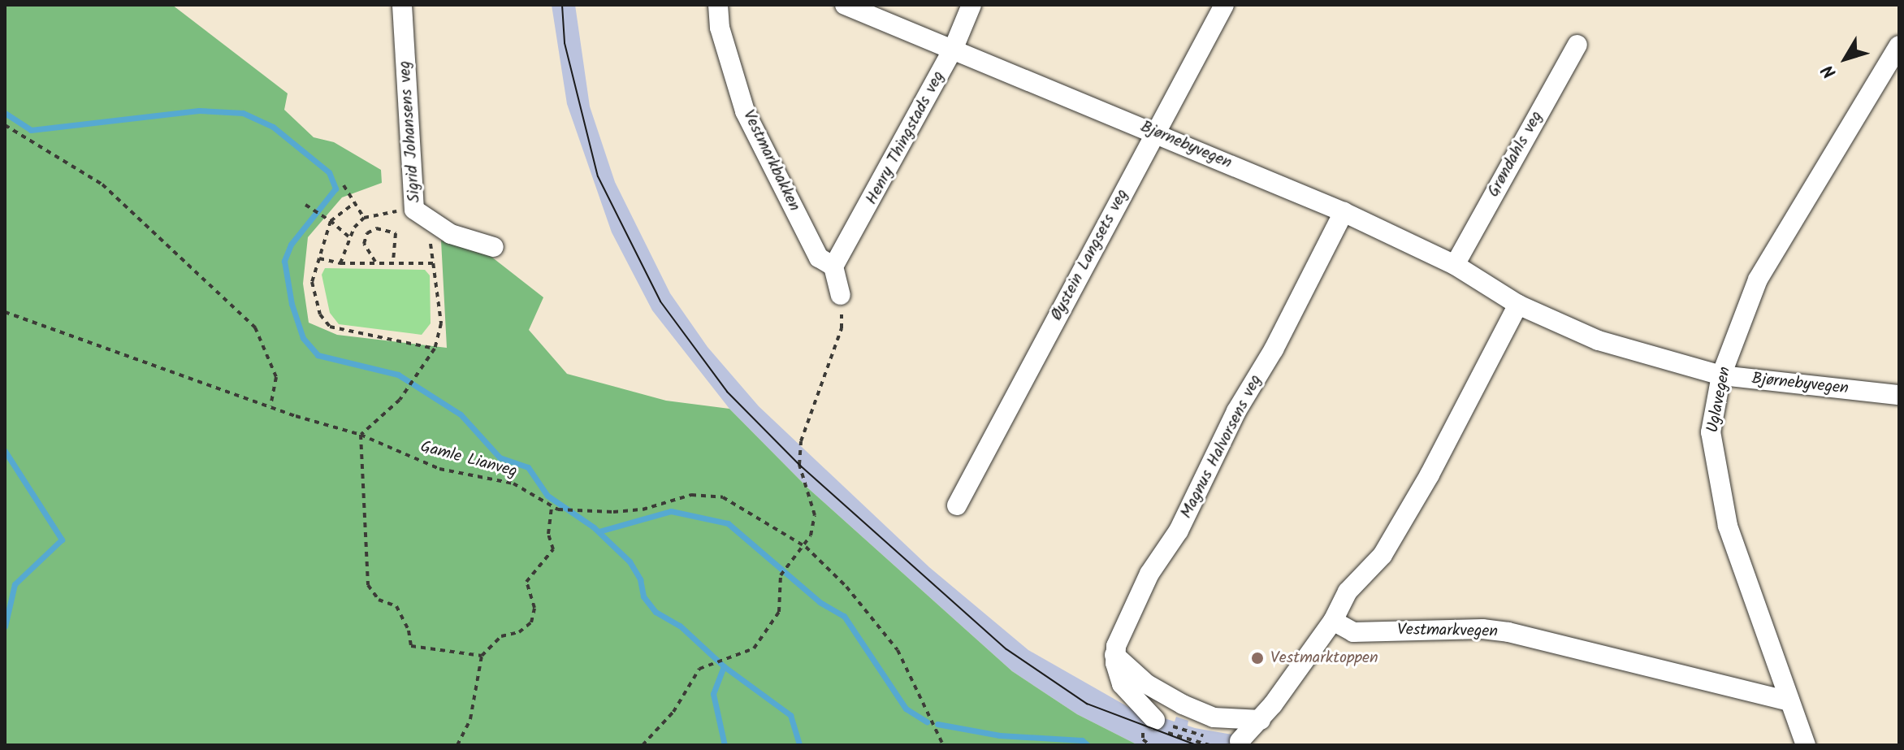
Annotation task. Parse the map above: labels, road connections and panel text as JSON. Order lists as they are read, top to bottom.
{
  "streets": {
    "street": [
      "Sigrid Johansens veg",
      "Henry Thingstads veg",
      "Bjørnebyvegen",
      "Grøndahls veg",
      "Vestmarkbakken",
      "Øystein Langsets veg",
      "Uglavegen",
      "Magnus Halvorsens veg",
      "Vestmarkvegen"
    ],
    "path": ["Gamle Lianveg"]
  },
  "crossings": [
    ["Henry Thingstads veg", "Bjørnebyvegen"],
    ["Henry Thingstads veg", "Vestmarkbakken"],
    ["Bjørnebyvegen", "Grøndahls veg"],
    ["Bjørnebyvegen", "Øystein Langsets veg"],
    ["Bjørnebyvegen", "Uglavegen"],
    ["Bjørnebyvegen", "Magnus Halvorsens veg"],
    ["Uglavegen", "Vestmarkvegen"]
  ],
  "places": ["Vestmarktoppen"],
  "north": "bottom left"
}
